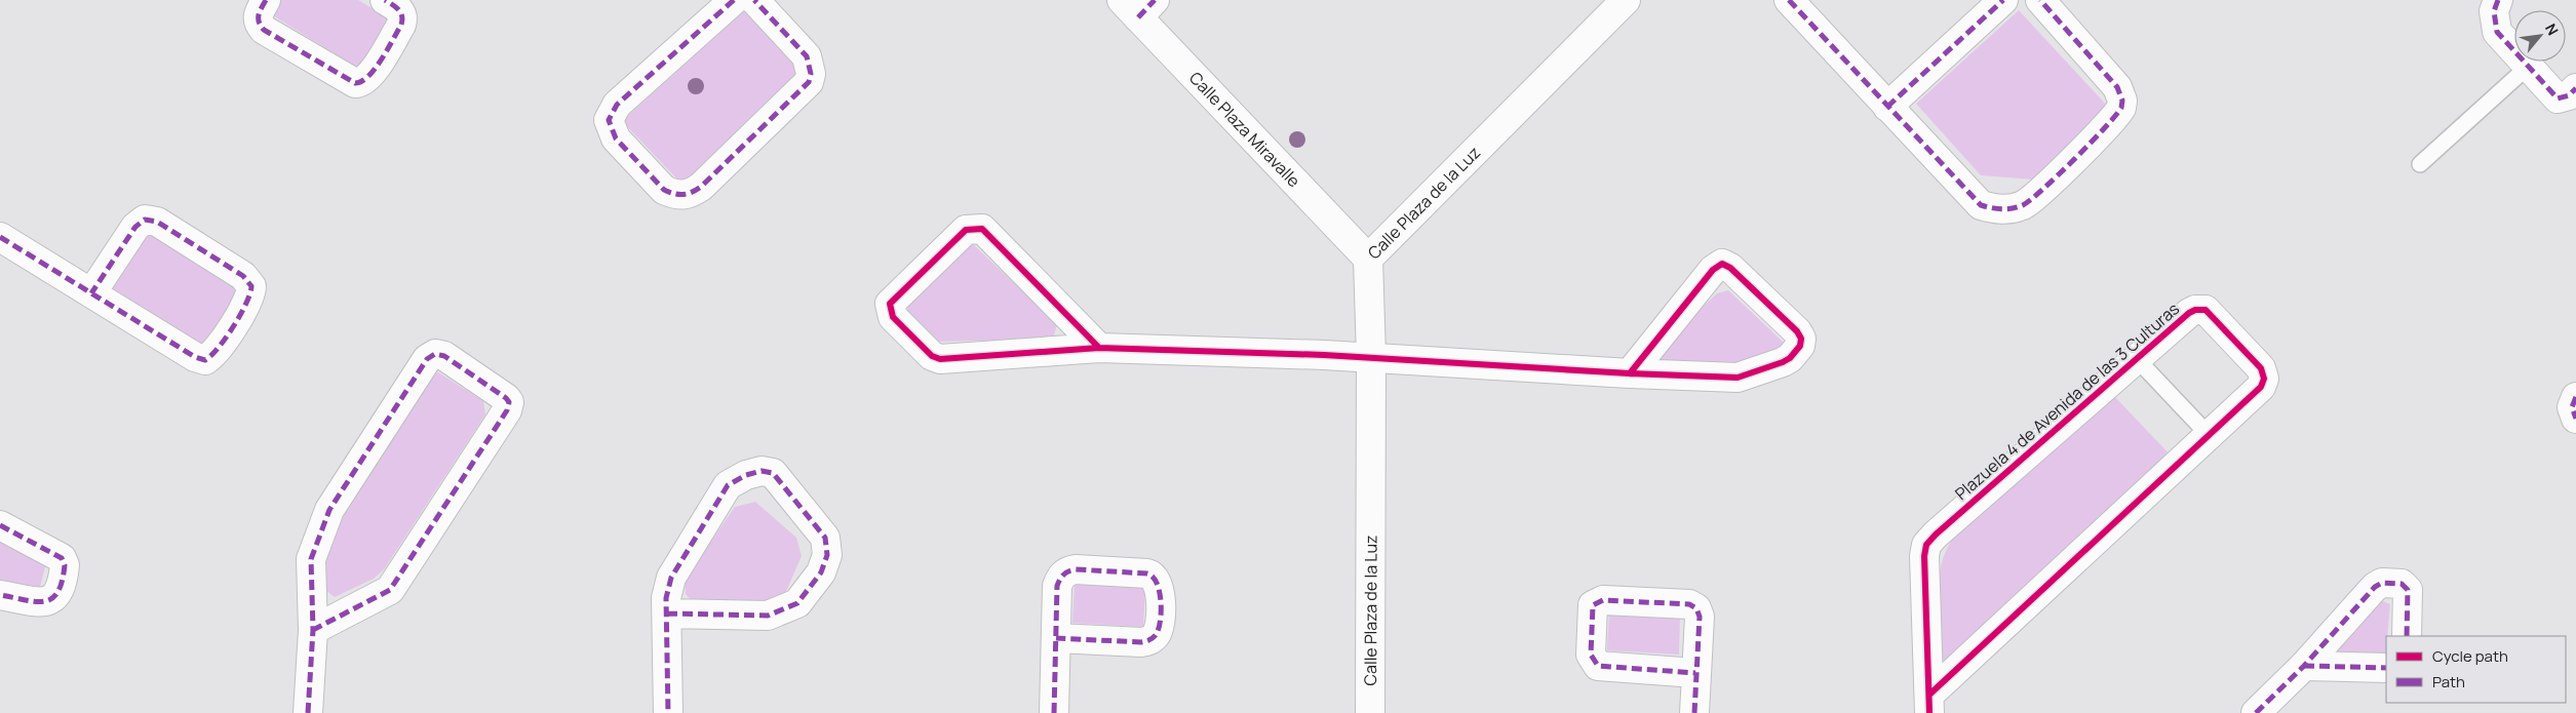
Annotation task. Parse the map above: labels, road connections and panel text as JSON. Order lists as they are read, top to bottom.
{
  "streets": {
    "street": ["Calle Plaza Miravalle", "Calle Plaza de la Luz", "Plazuela 4 de Avenida de las 3 Culturas"]
  },
  "crossings": [
    ["Calle Plaza Miravalle", "Calle Plaza de la Luz"]
  ],
  "legend": ["Cycle path", "Path"],
  "north": "top right"
}
